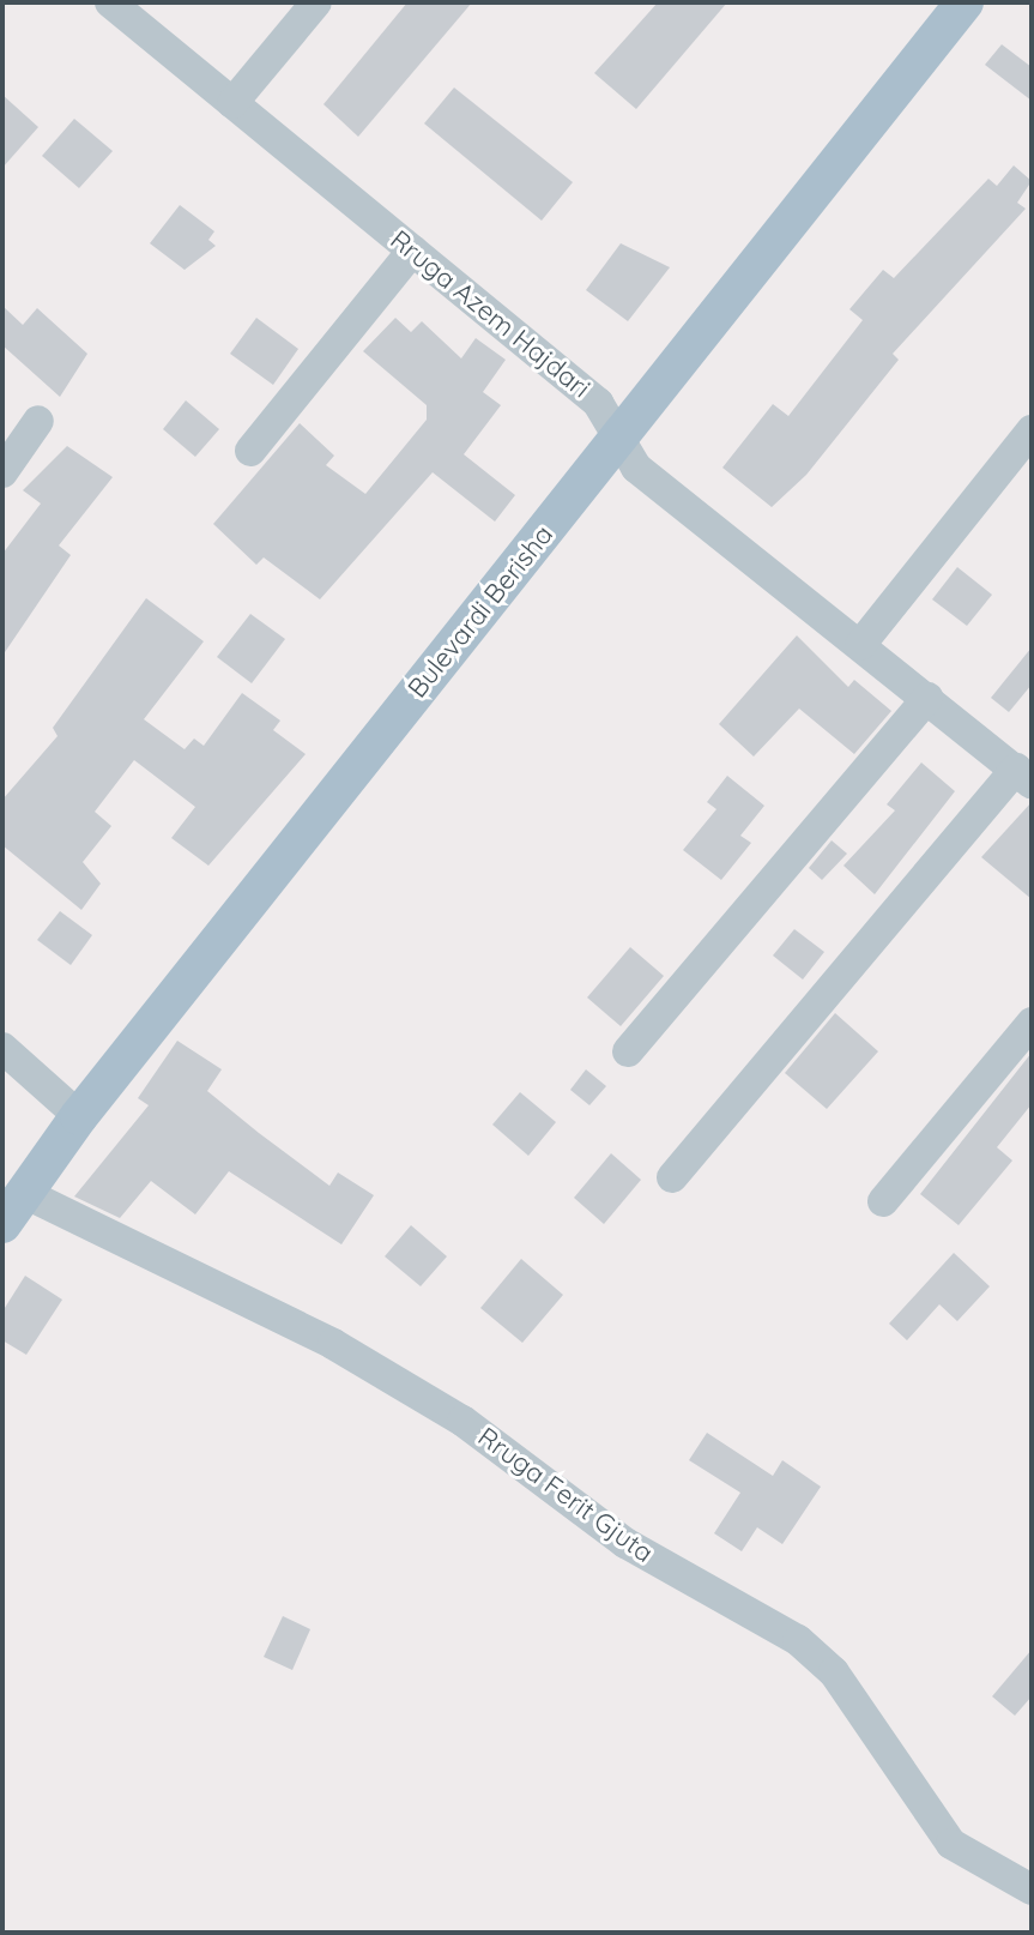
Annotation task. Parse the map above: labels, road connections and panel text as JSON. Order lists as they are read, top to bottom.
{
  "streets": {
    "main road": ["Bulevardi Berisha"],
    "street": ["Rruga Azem Hajdari", "Rruga Ferit Gjuta"]
  },
  "crossings": [
    ["Rruga Azem Hajdari", "Bulevardi Berisha"],
    ["Bulevardi Berisha", "Rruga Ferit Gjuta"]
  ]
}
